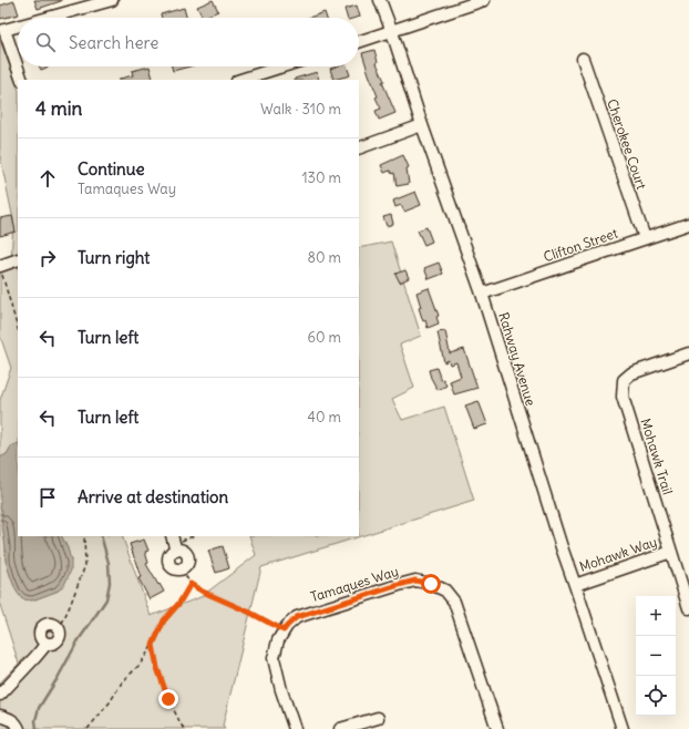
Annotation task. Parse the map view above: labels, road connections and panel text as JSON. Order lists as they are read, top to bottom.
{
  "streets": {
    "street": [
      "Cherokee Court",
      "Clifton Street",
      "Rahway Avenue",
      "Mohawk Trail",
      "Mohawk Way",
      "Tamaques Way"
    ]
  },
  "crossings": [
    ["Cherokee Court", "Clifton Street"],
    ["Clifton Street", "Rahway Avenue"],
    ["Rahway Avenue", "Mohawk Way"],
    ["Mohawk Trail", "Mohawk Way"]
  ],
  "page": {
    "search": "Search here",
    "heading": ["4 min", "Walk · 310 m"],
    "list": [
      ["Continue", "Tamaques Way", "130 m"],
      ["Turn right", "80 m"],
      ["Turn left", "60 m"],
      ["Turn left", "40 m"],
      "Arrive at destination"
    ],
    "map_buttons": ["+", "−"]
  }
}
